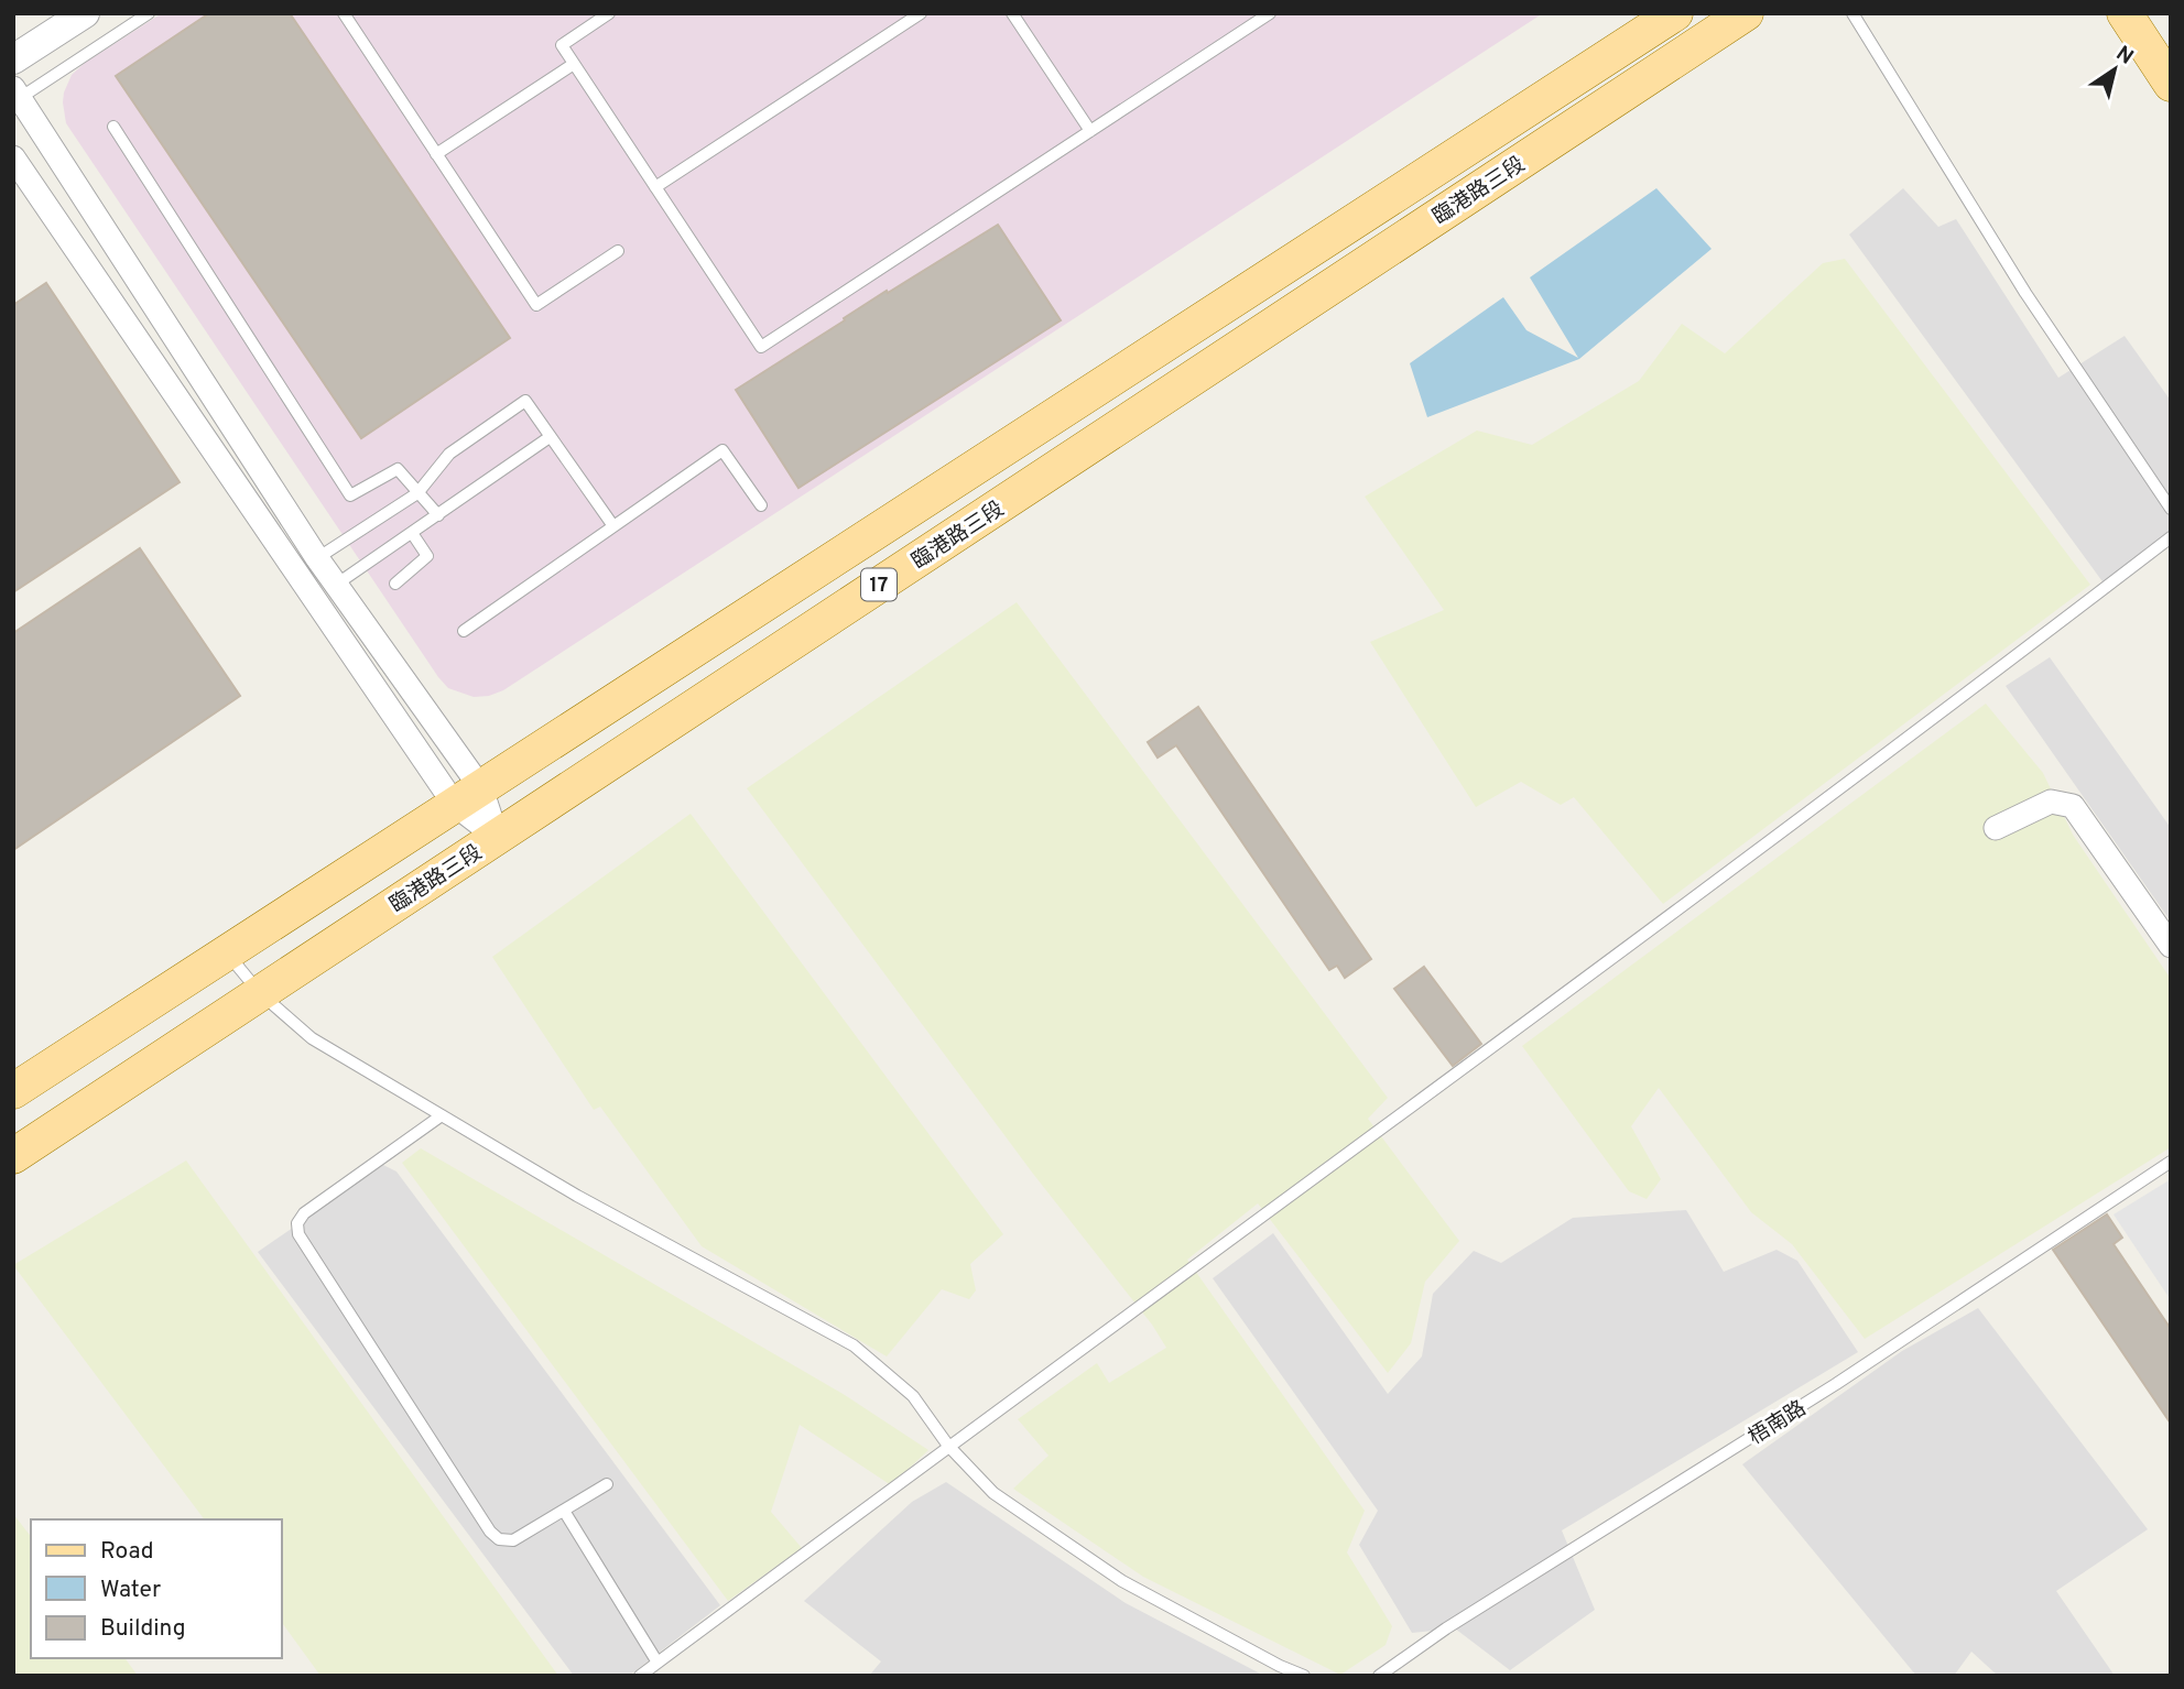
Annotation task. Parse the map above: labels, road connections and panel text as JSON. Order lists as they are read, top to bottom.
{
  "streets": {
    "main road": ["臨港路三段", "17"],
    "lane": ["梧南路"]
  },
  "legend": ["Road", "Water", "Building"],
  "north": "top right"
}
